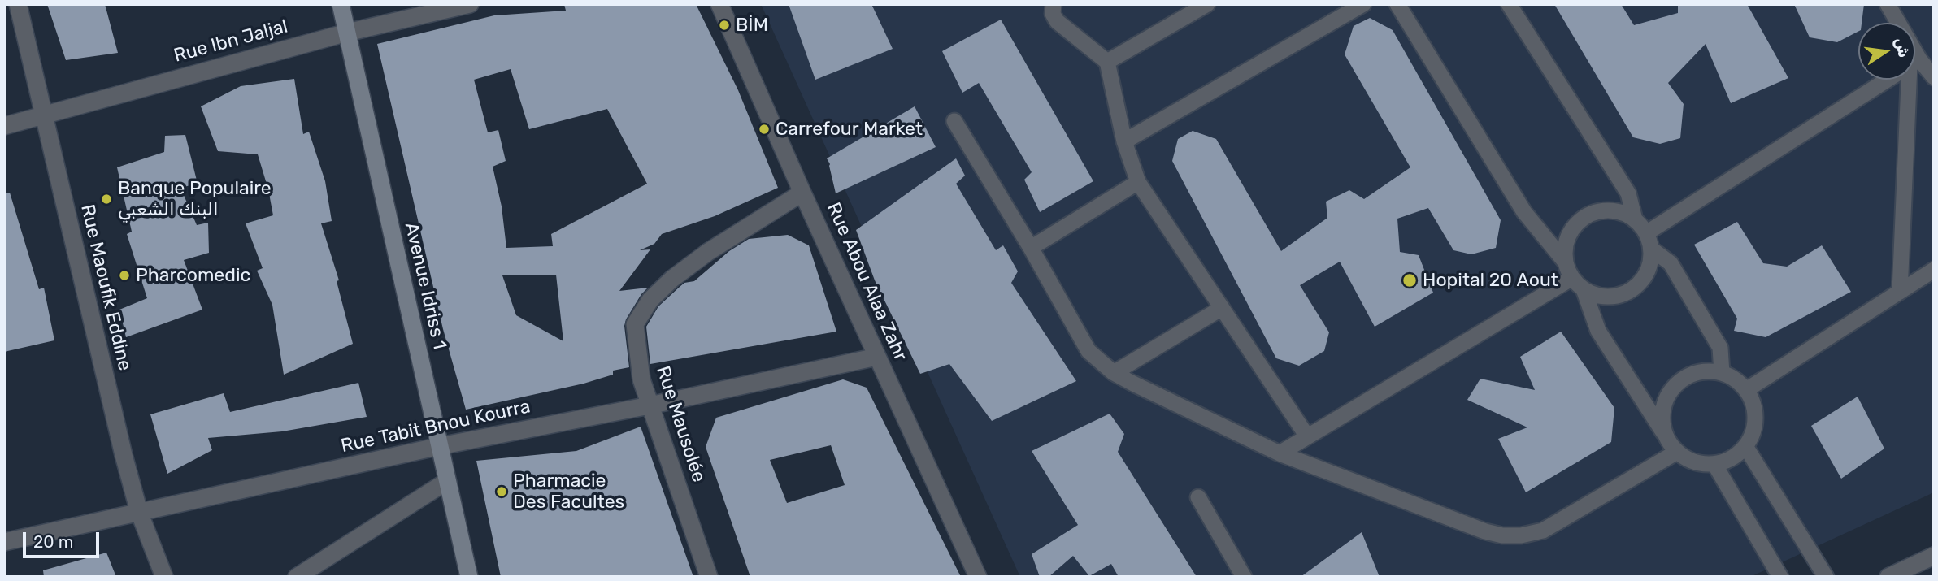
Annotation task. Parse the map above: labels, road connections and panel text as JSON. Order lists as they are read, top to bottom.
{
  "streets": {
    "street": [
      "Rue Ibn Jaljal",
      "Rue Abou Alaa Zahr",
      "Avenue Idriss 1",
      "Rue Maoufik Eddine",
      "Rue Mausolée",
      "Rue Tabit Bnou Kourra"
    ]
  },
  "crossings": [
    ["Rue Ibn Jaljal", "Avenue Idriss 1"],
    ["Rue Ibn Jaljal", "Rue Maoufik Eddine"],
    ["Rue Abou Alaa Zahr", "Rue Mausolée"],
    ["Rue Abou Alaa Zahr", "Rue Tabit Bnou Kourra"],
    ["Avenue Idriss 1", "Rue Tabit Bnou Kourra"],
    ["Rue Maoufik Eddine", "Rue Tabit Bnou Kourra"],
    ["Rue Mausolée", "Rue Tabit Bnou Kourra"]
  ],
  "places": [
    "BİM",
    "Carrefour Market",
    "Banque Populaire البنك الشعبي",
    "Pharcomedic",
    "Hopital 20 Aout",
    "Pharmacie Des Facultes"
  ],
  "scale_bar": "20 m",
  "north": "right"
}
